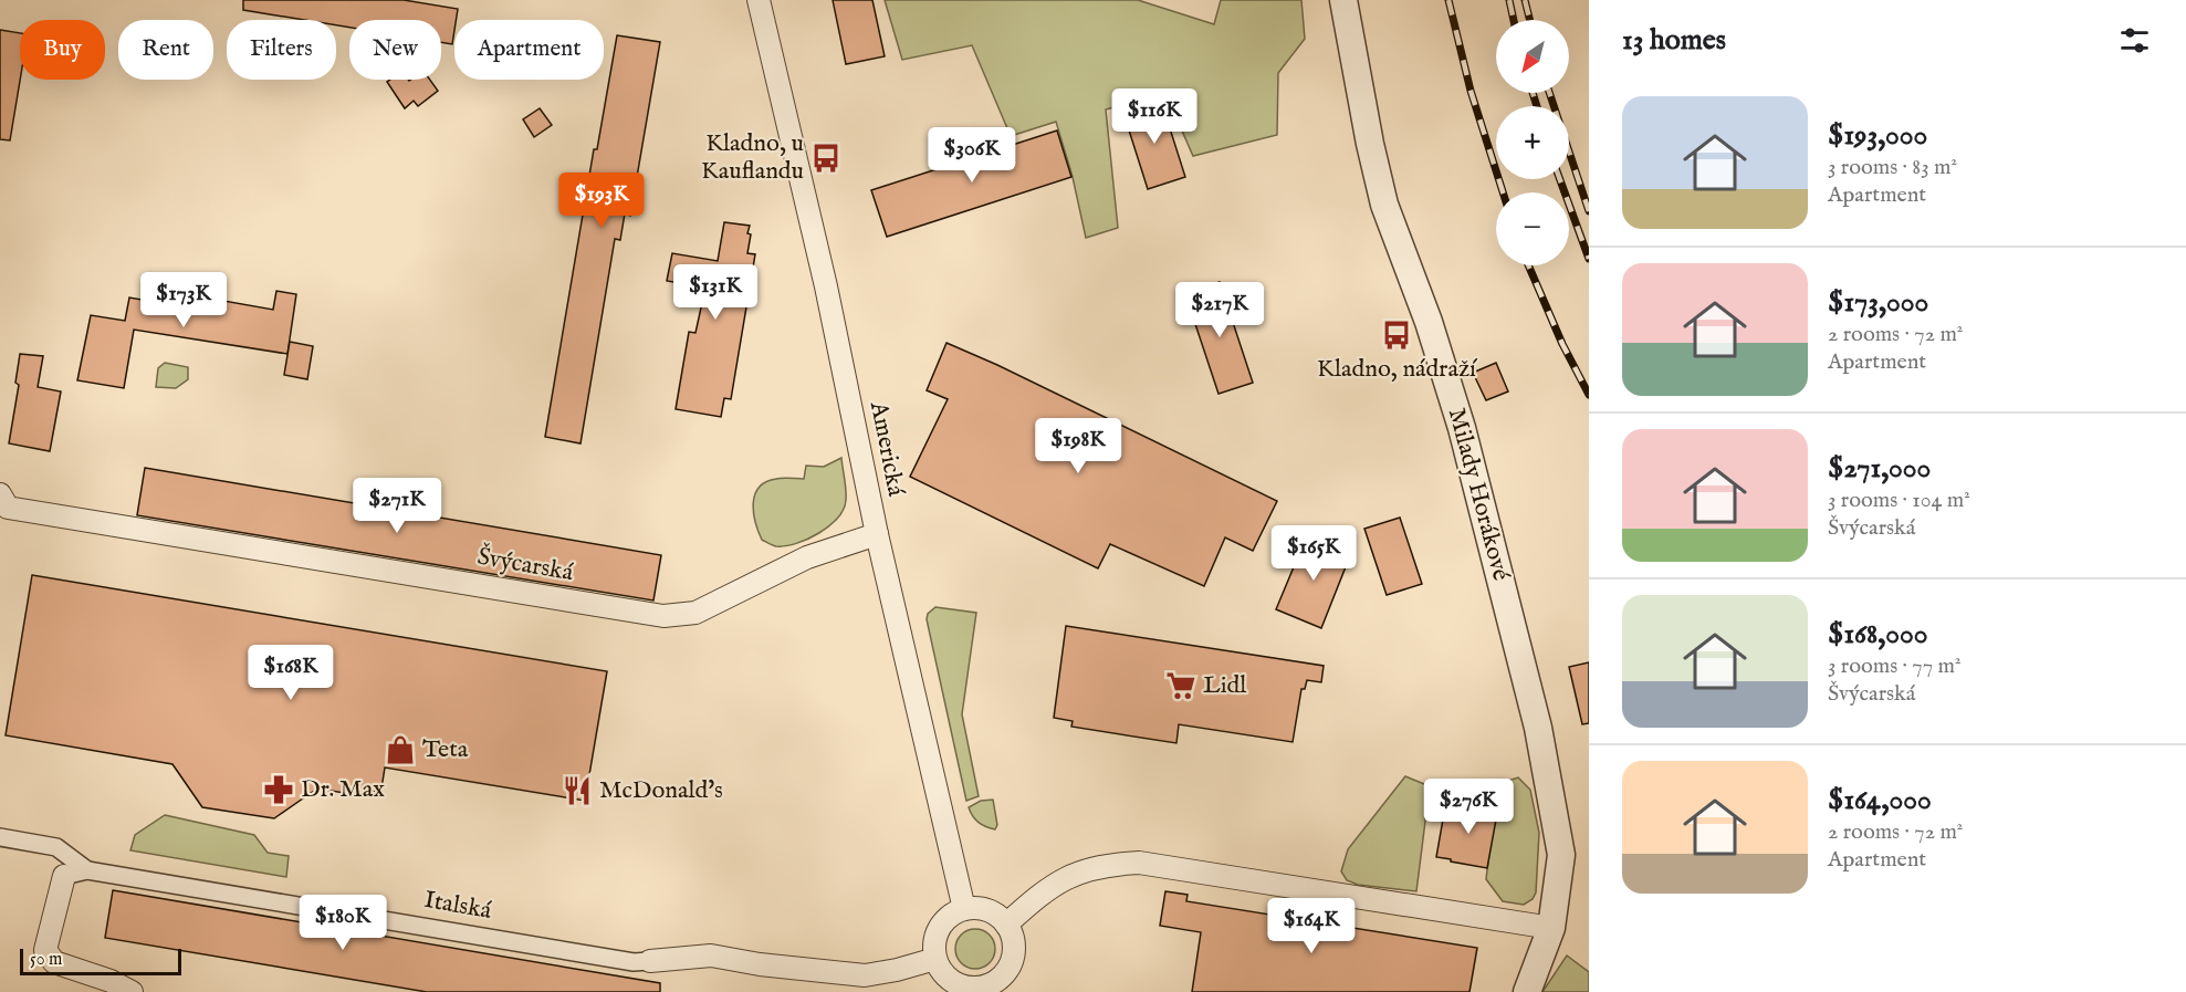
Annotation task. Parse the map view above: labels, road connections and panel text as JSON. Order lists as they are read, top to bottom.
{
  "streets": {
    "street": [
      "Americká",
      "Milady Horákové",
      "Švýcarská",
      "Italská"
    ]
  },
  "crossings": [
    ["Americká", "Švýcarská"],
    ["Americká", "Italská"]
  ],
  "places": {
    "bus stop": ["Kladno, u Kauflandu", "Kladno, nádraží"],
    "supermarket": ["Lidl"],
    "shop": ["Teta"],
    "pharmacy": ["Dr. Max"],
    "restaurant": ["McDonald's"]
  },
  "scale_bar": "50 m",
  "north": "bottom left",
  "page": {
    "heading": "13 homes",
    "map_buttons": ["+", "−"],
    "chip": [
      "Buy",
      "Rent",
      "Filters",
      "New",
      "Apartment"
    ],
    "list": [
      {
        "name": "$193,000",
        "note": "3 rooms · 83 m² · Apartment"
      },
      {
        "name": "$173,000",
        "note": "2 rooms · 72 m² · Apartment"
      },
      {
        "name": "$271,000",
        "note": "3 rooms · 104 m² · Švýcarská"
      },
      {
        "name": "$168,000",
        "note": "3 rooms · 77 m² · Švýcarská"
      },
      {
        "name": "$164,000",
        "note": "2 rooms · 72 m² · Apartment"
      }
    ],
    "price": [
      "$116K",
      "$306K",
      "$193K",
      "$131K",
      "$173K",
      "$217K",
      "$198K",
      "$271K",
      "$165K",
      "$168K",
      "$276K",
      "$180K",
      "$164K"
    ],
    "scale": "50 m"
  }
}
